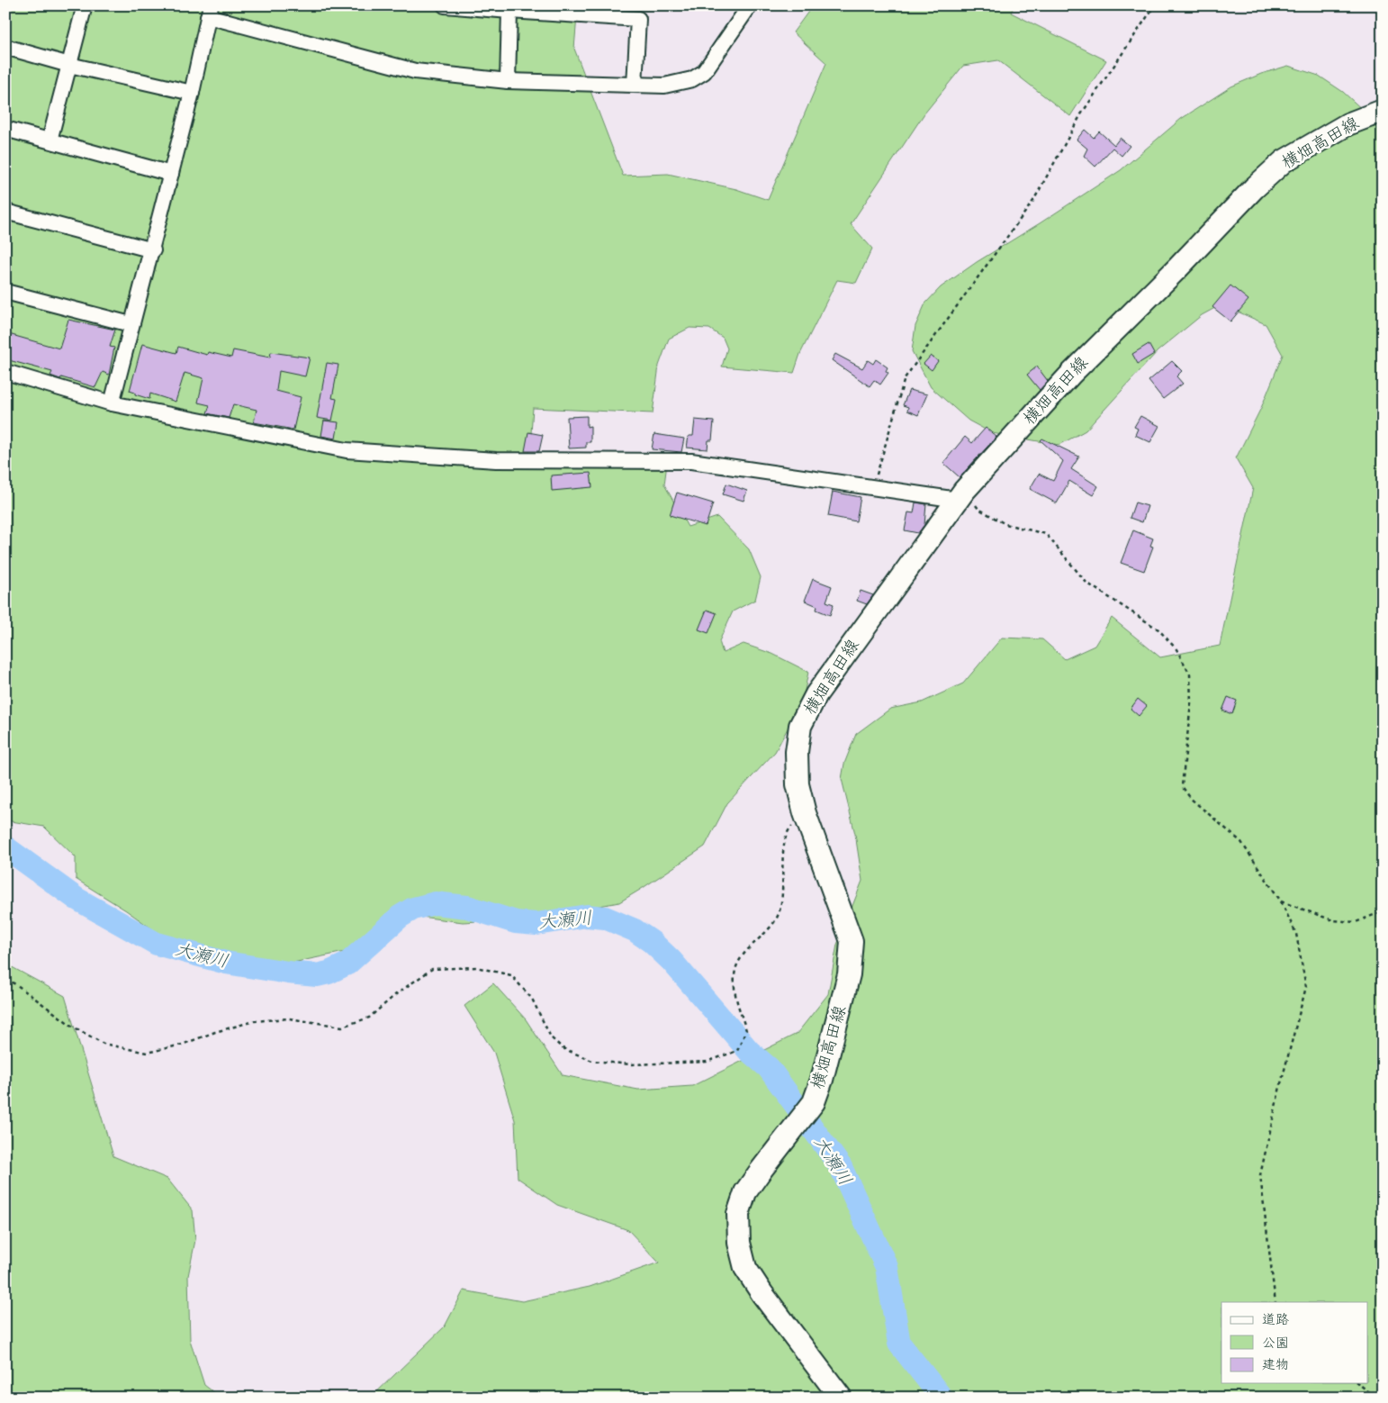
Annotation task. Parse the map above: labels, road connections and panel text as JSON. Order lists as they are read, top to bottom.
{
  "streets": {
    "main road": ["横畑高田線"]
  },
  "water": ["大瀬川"],
  "legend": ["道路", "公園", "建物"]
}
